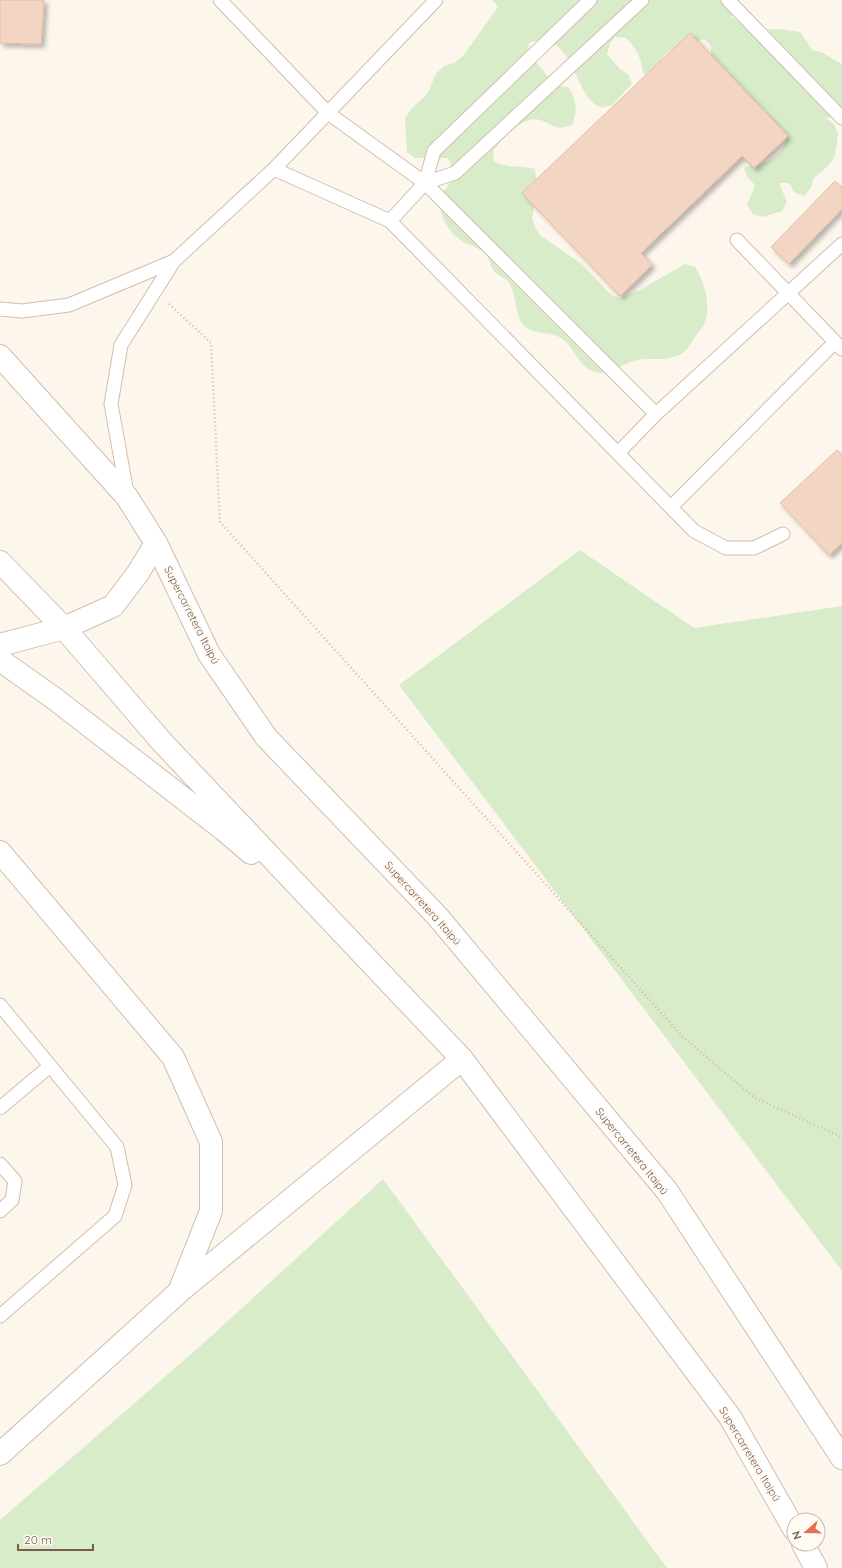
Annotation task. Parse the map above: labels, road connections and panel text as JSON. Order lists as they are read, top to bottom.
{
  "streets": {
    "street": ["Supercarretera Itaipú"]
  },
  "scale_bar": "20 m",
  "north": "left"
}
